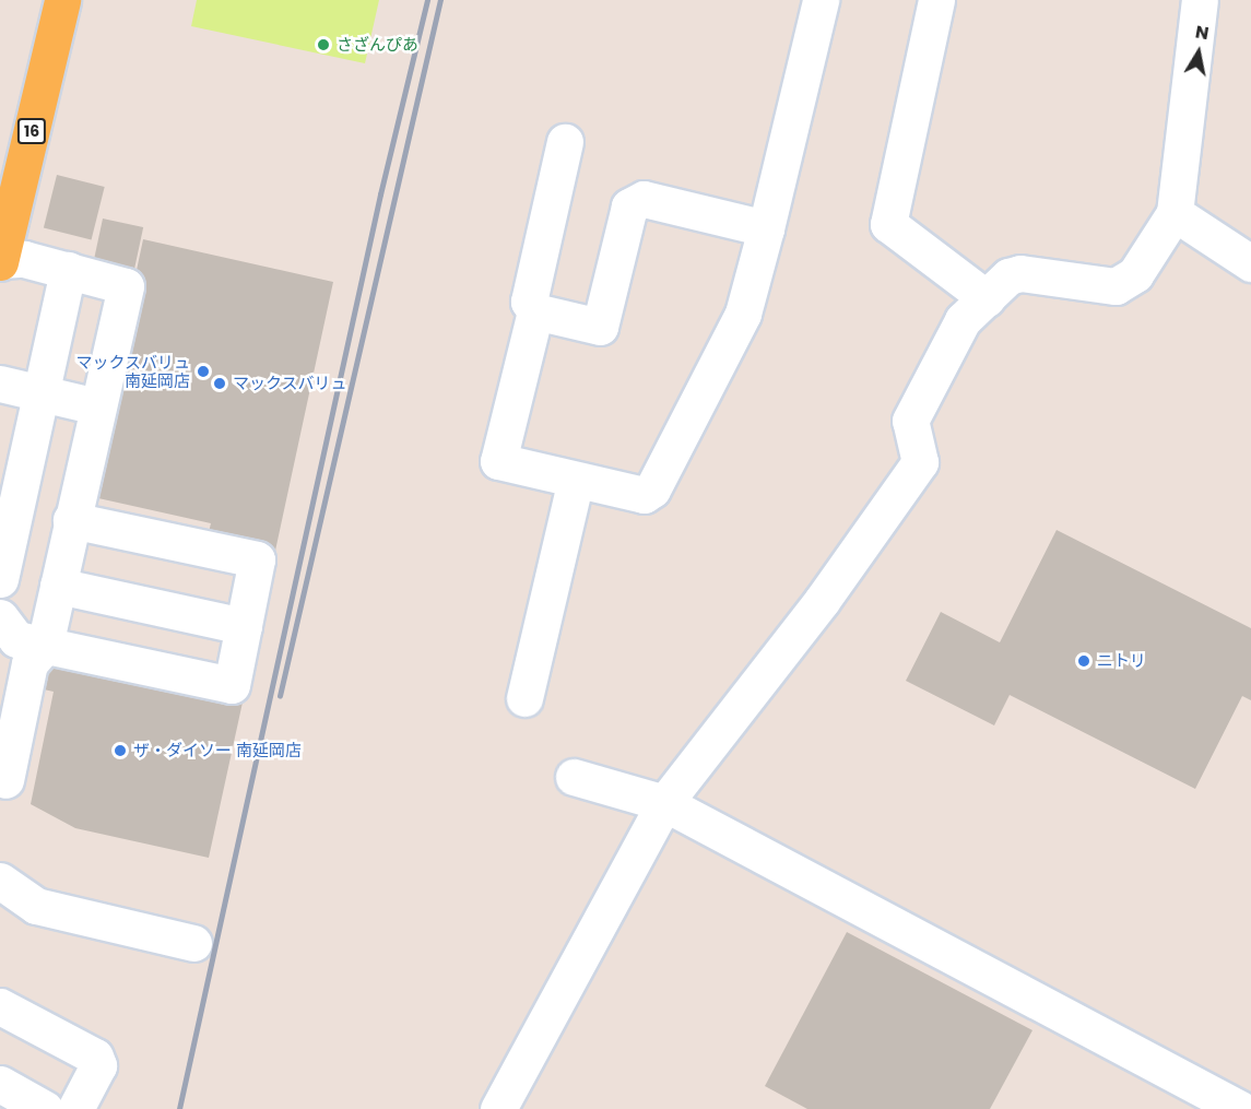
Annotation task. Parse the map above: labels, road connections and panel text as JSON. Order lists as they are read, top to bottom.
{
  "streets": {
    "main road": ["16"]
  },
  "places": [
    "さざんぴあ",
    "マックスバリュ 南延岡店",
    "マックスバリュ",
    "ニトリ",
    "ザ・ダイソー 南延岡店"
  ],
  "north": "top"
}
